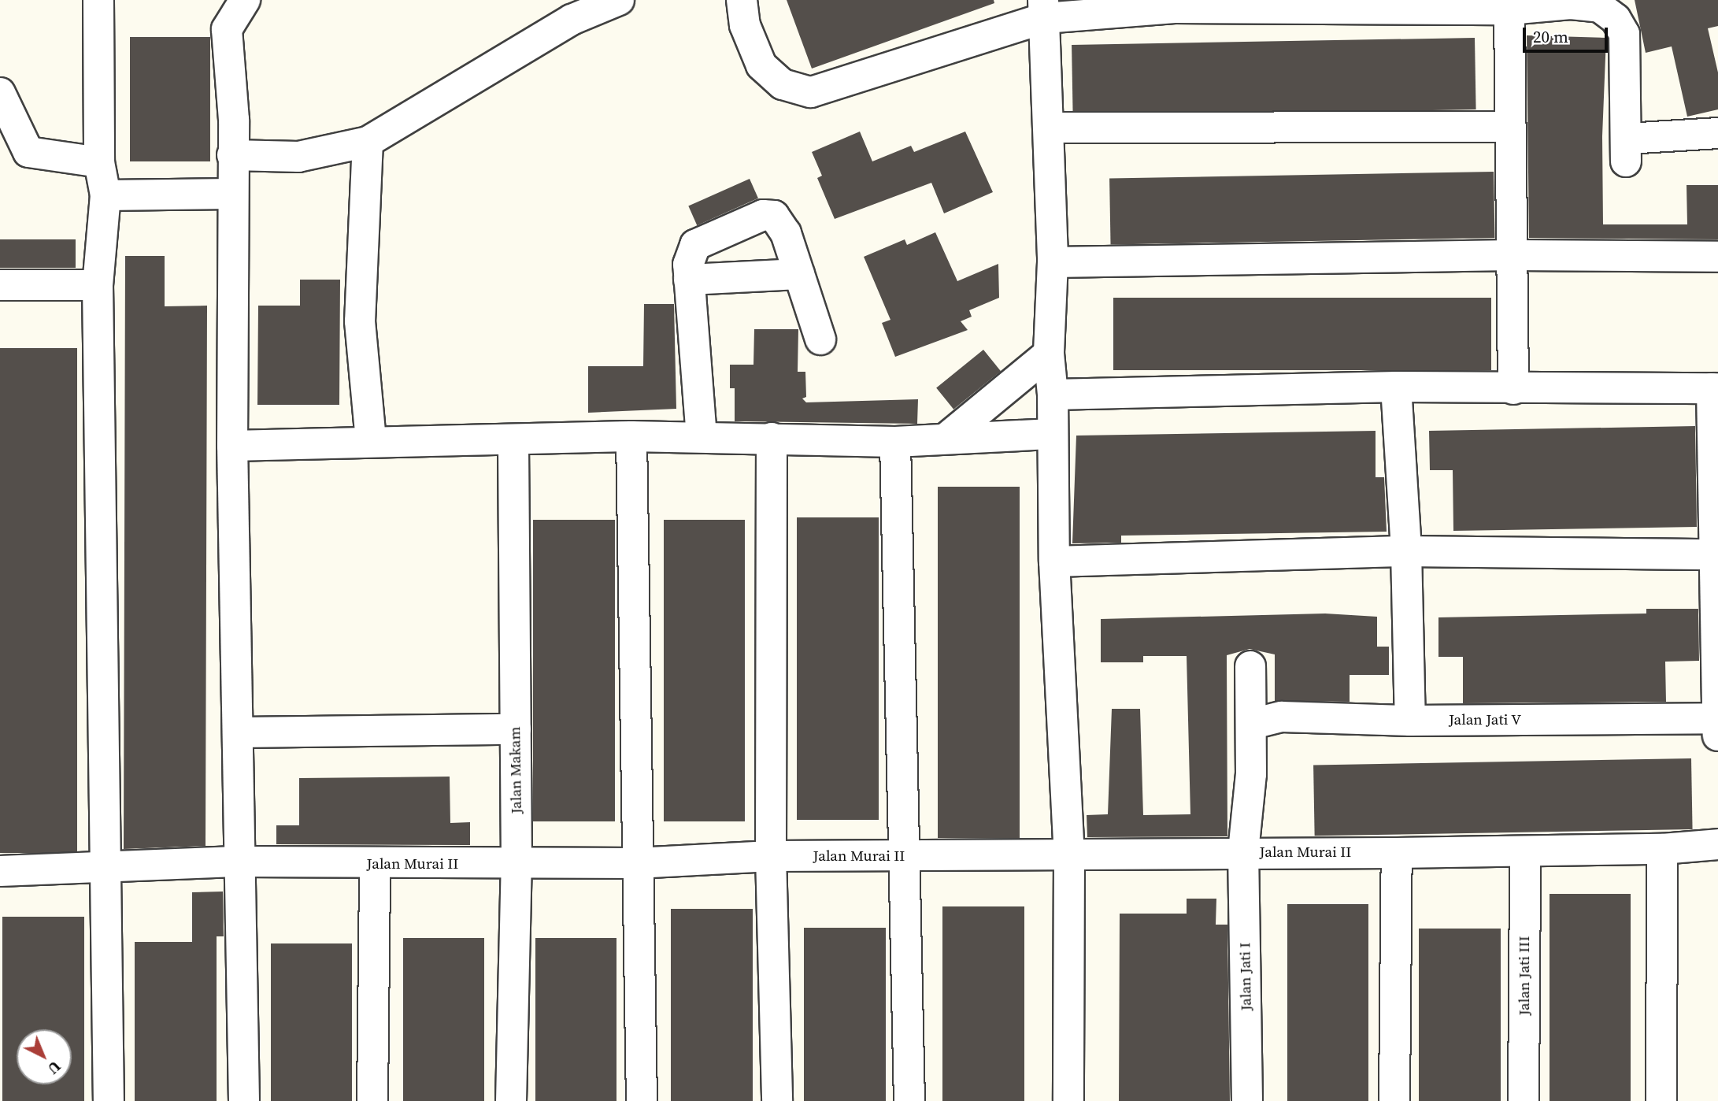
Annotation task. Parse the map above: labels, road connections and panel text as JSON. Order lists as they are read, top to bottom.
{
  "streets": {
    "street": [
      "Jalan Jati V",
      "Jalan Makam",
      "Jalan Murai II",
      "Jalan Jati III",
      "Jalan Jati I"
    ]
  },
  "crossings": [
    ["Jalan Jati V", "Jalan Jati I"],
    ["Jalan Makam", "Jalan Murai II"],
    ["Jalan Murai II", "Jalan Jati III"],
    ["Jalan Murai II", "Jalan Jati I"]
  ],
  "scale_bar": "20 m",
  "north": "bottom right"
}
